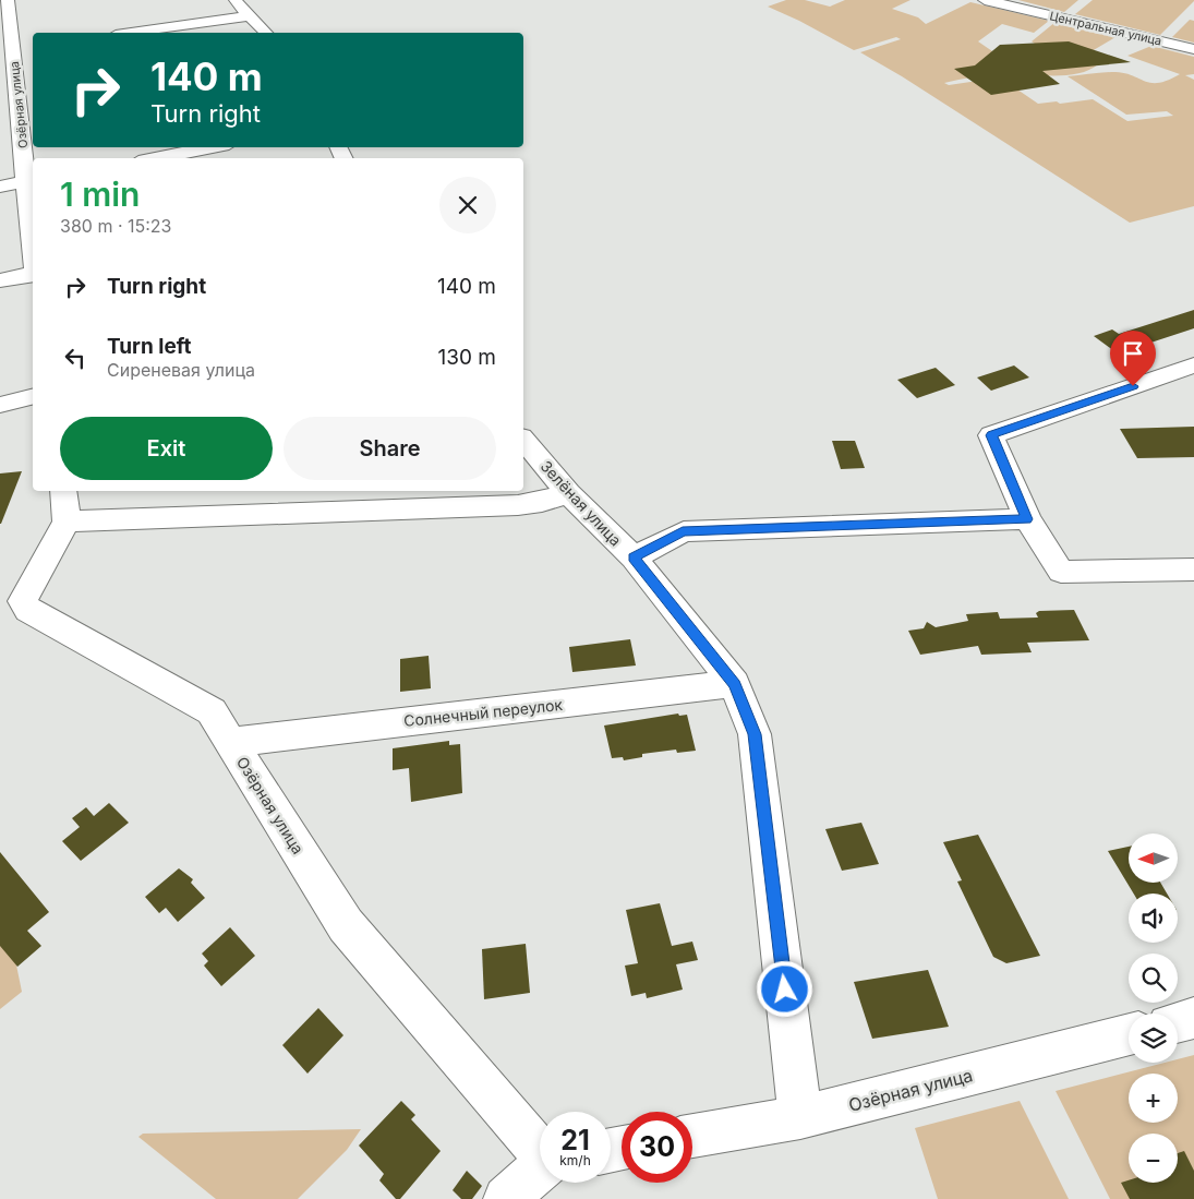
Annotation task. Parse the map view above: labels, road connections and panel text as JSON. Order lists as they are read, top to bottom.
{
  "streets": {
    "street": [
      "Центральная улица",
      "Озёрная улица",
      "Зелёная улица",
      "Солнечный переулок"
    ]
  },
  "crossings": [
    ["Озёрная улица", "Зелёная улица"],
    ["Озёрная улица", "Солнечный переулок"],
    ["Зелёная улица", "Солнечный переулок"]
  ],
  "north": "left",
  "page": {
    "turn": ["140 m", "Turn right"],
    "heading": ["1 min", "380 m · 15:23"],
    "list": [
      {
        "name": "Turn right",
        "value": "140 m"
      },
      {
        "name": "Turn left",
        "note": "Сиреневая улица",
        "value": "130 m"
      }
    ],
    "buttons": ["Exit", "Share"],
    "map_buttons": ["+", "−"],
    "speed": "21 km/h",
    "limit": "30"
  }
}
